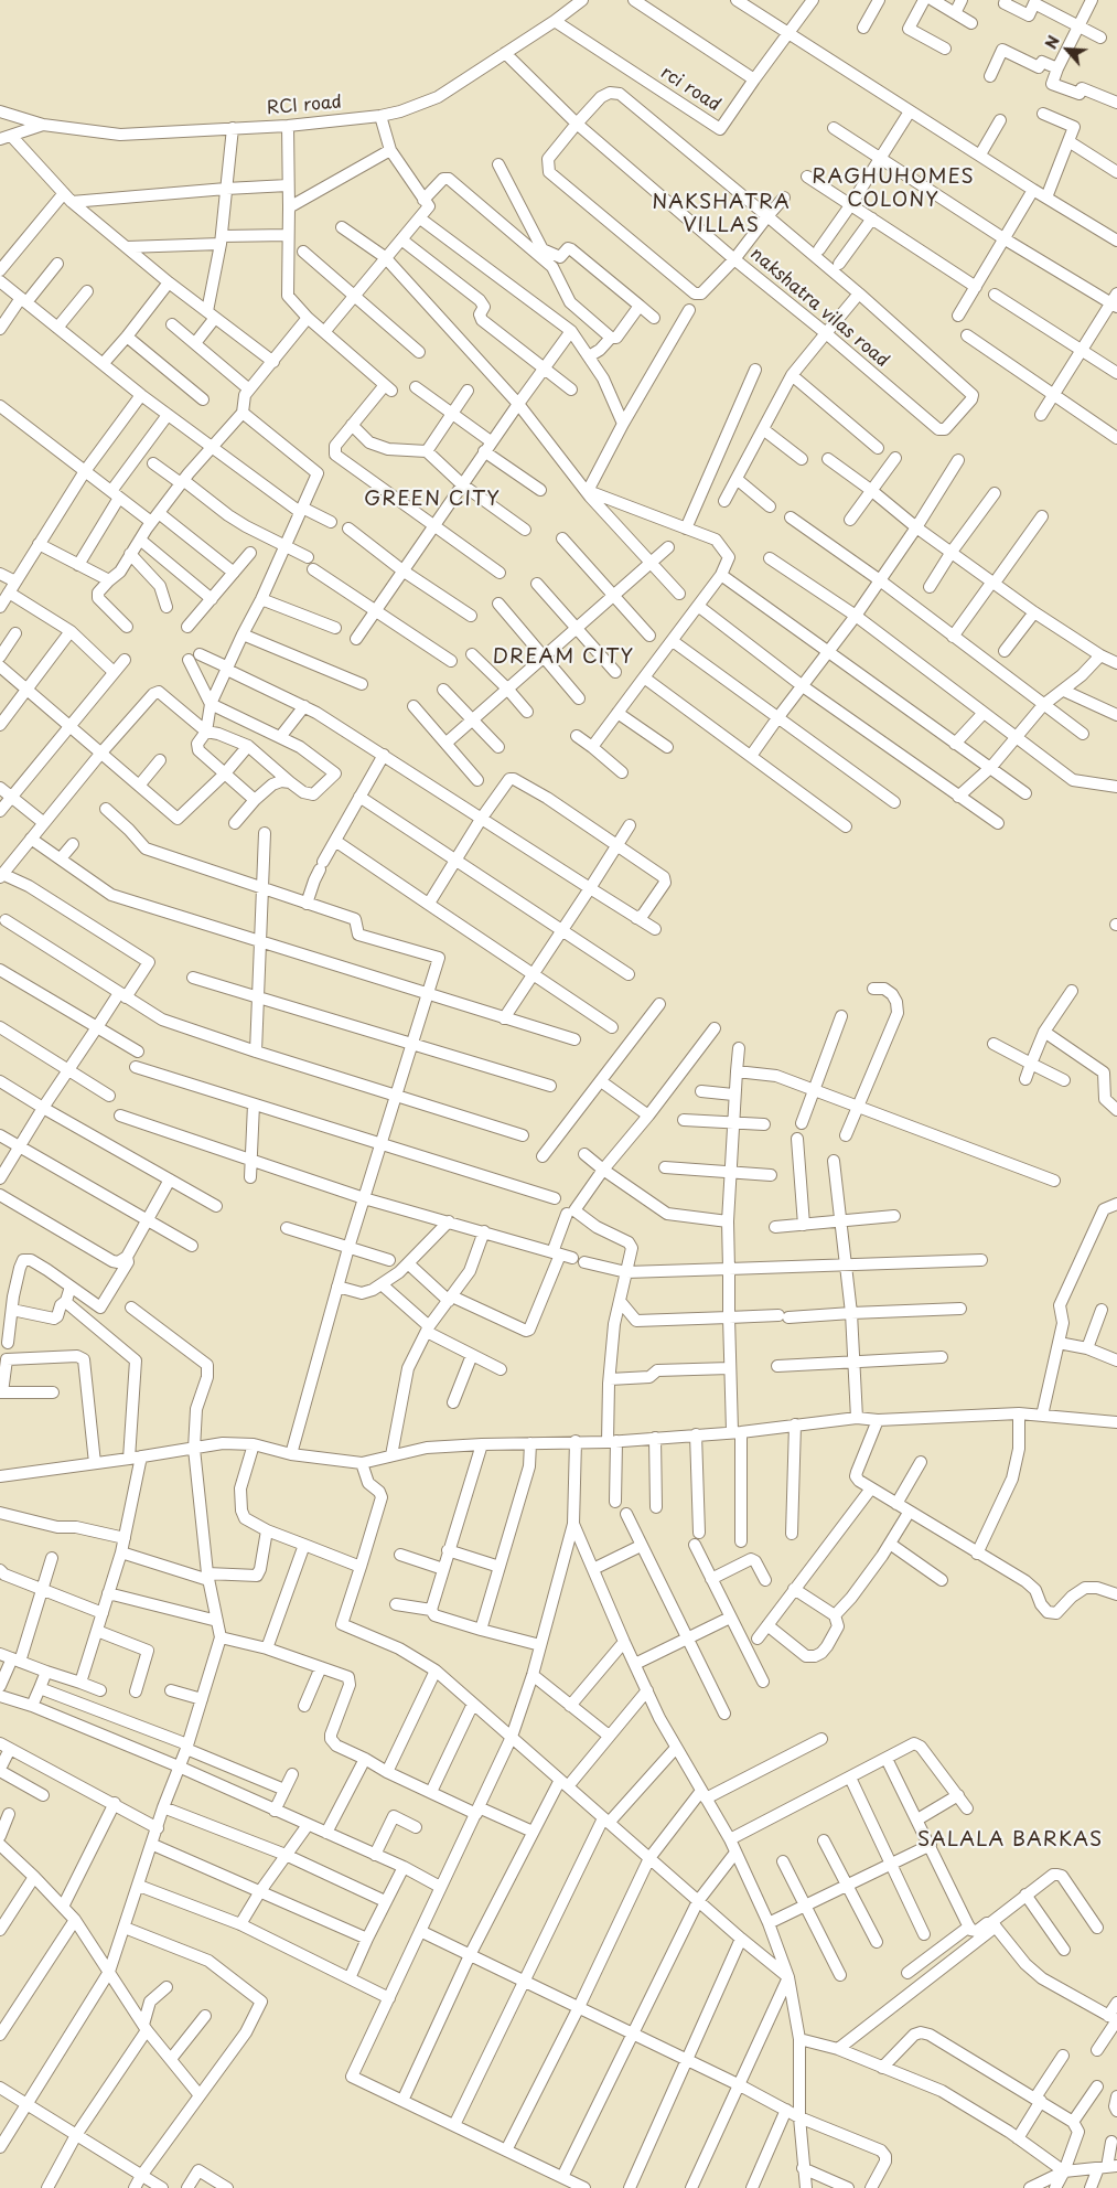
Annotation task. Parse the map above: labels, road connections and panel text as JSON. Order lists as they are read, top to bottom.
{
  "streets": {
    "street": ["rci road", "RCI road", "nakshatra vilas road"]
  },
  "crossings": [
    ["rci road", "RCI road"]
  ],
  "districts": [
    "RAGHUHOMES COLONY",
    "NAKSHATRA VILLAS",
    "GREEN CITY",
    "DREAM CITY",
    "SALALA BARKAS"
  ],
  "north": "top left"
}
